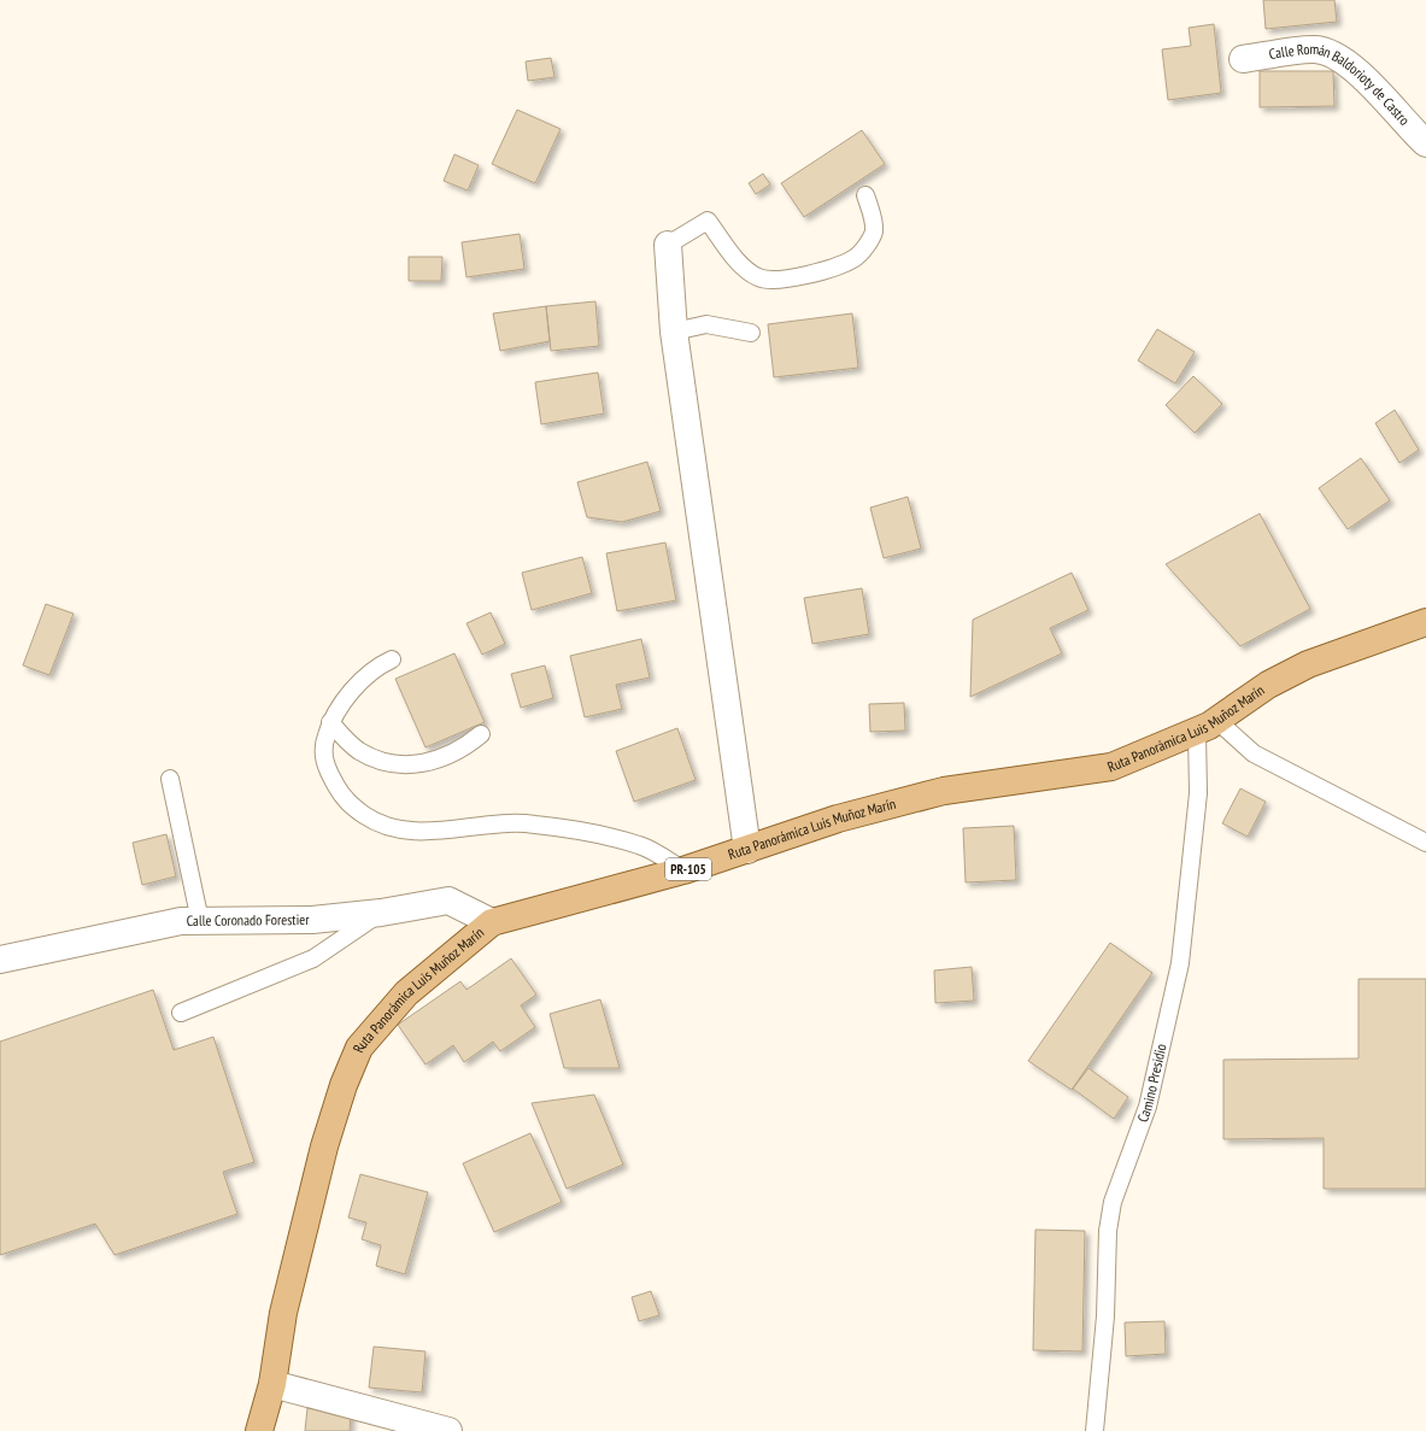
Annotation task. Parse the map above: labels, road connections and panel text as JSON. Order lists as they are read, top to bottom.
{
  "streets": {
    "main road": ["Ruta Panorámica Luis Muñoz Marín", "PR-105"],
    "street": ["Calle Román Baldorioty de Castro", "Calle Coronado Forestier"],
    "lane": ["Camino Presidio"]
  },
  "crossings": [
    ["Ruta Panorámica Luis Muñoz Marín", "Calle Coronado Forestier"],
    ["Ruta Panorámica Luis Muñoz Marín", "Camino Presidio"]
  ]
}
